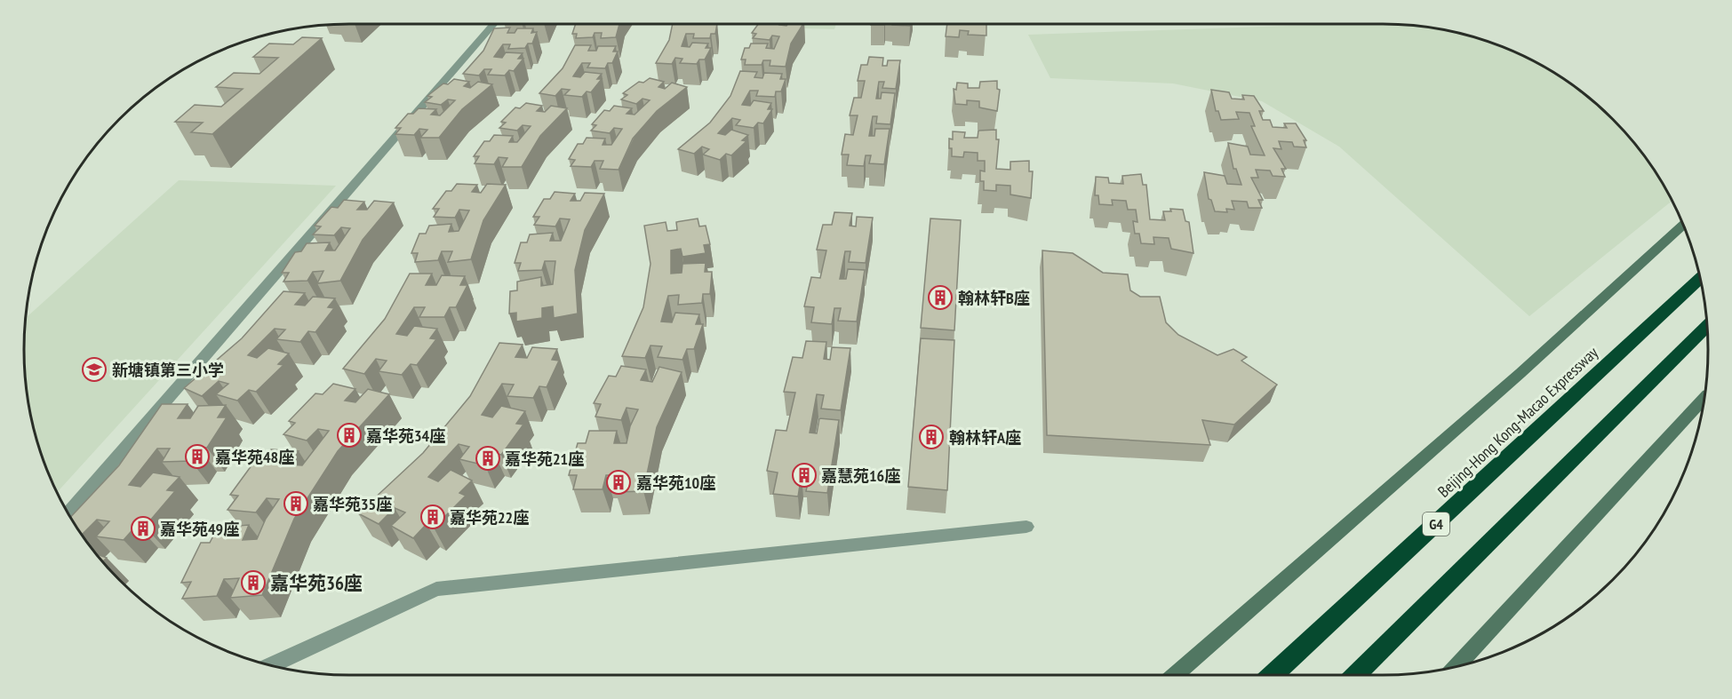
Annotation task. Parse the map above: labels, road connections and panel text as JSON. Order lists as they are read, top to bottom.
{
  "streets": {
    "highway": ["Beijing-Hong Kong-Macao Expressway", "G4"]
  },
  "places": {
    "building": [
      "翰林轩B座",
      "嘉华苑34座",
      "翰林轩A座",
      "嘉华苑48座",
      "嘉华苑21座",
      "嘉慧苑16座",
      "嘉华苑10座",
      "嘉华苑35座",
      "嘉华苑22座",
      "嘉华苑49座",
      "嘉华苑36座"
    ],
    "school or university": ["新塘镇第三小学"]
  }
}
